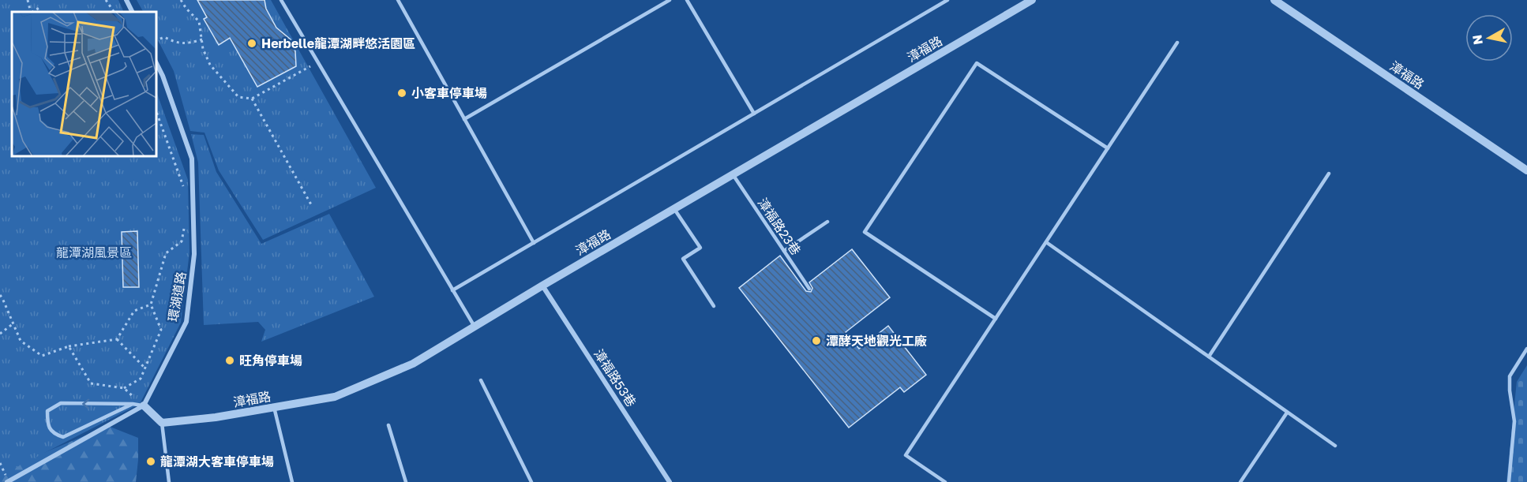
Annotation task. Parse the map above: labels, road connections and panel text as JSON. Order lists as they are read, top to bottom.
{
  "streets": {
    "street": ["漳福路", "環湖道路", "漳福路53巷"],
    "lane": ["漳福路23巷"]
  },
  "crossings": [
    ["漳福路", "漳福路23巷"],
    ["漳福路", "漳福路53巷"]
  ],
  "parks": ["龍潭湖風景區"],
  "places": [
    "Herbelle龍潭湖畔悠活園區",
    "小客車停車場",
    "潭酵天地觀光工廠",
    "旺角停車場",
    "龍潭湖大客車停車場"
  ],
  "north": "left"
}
